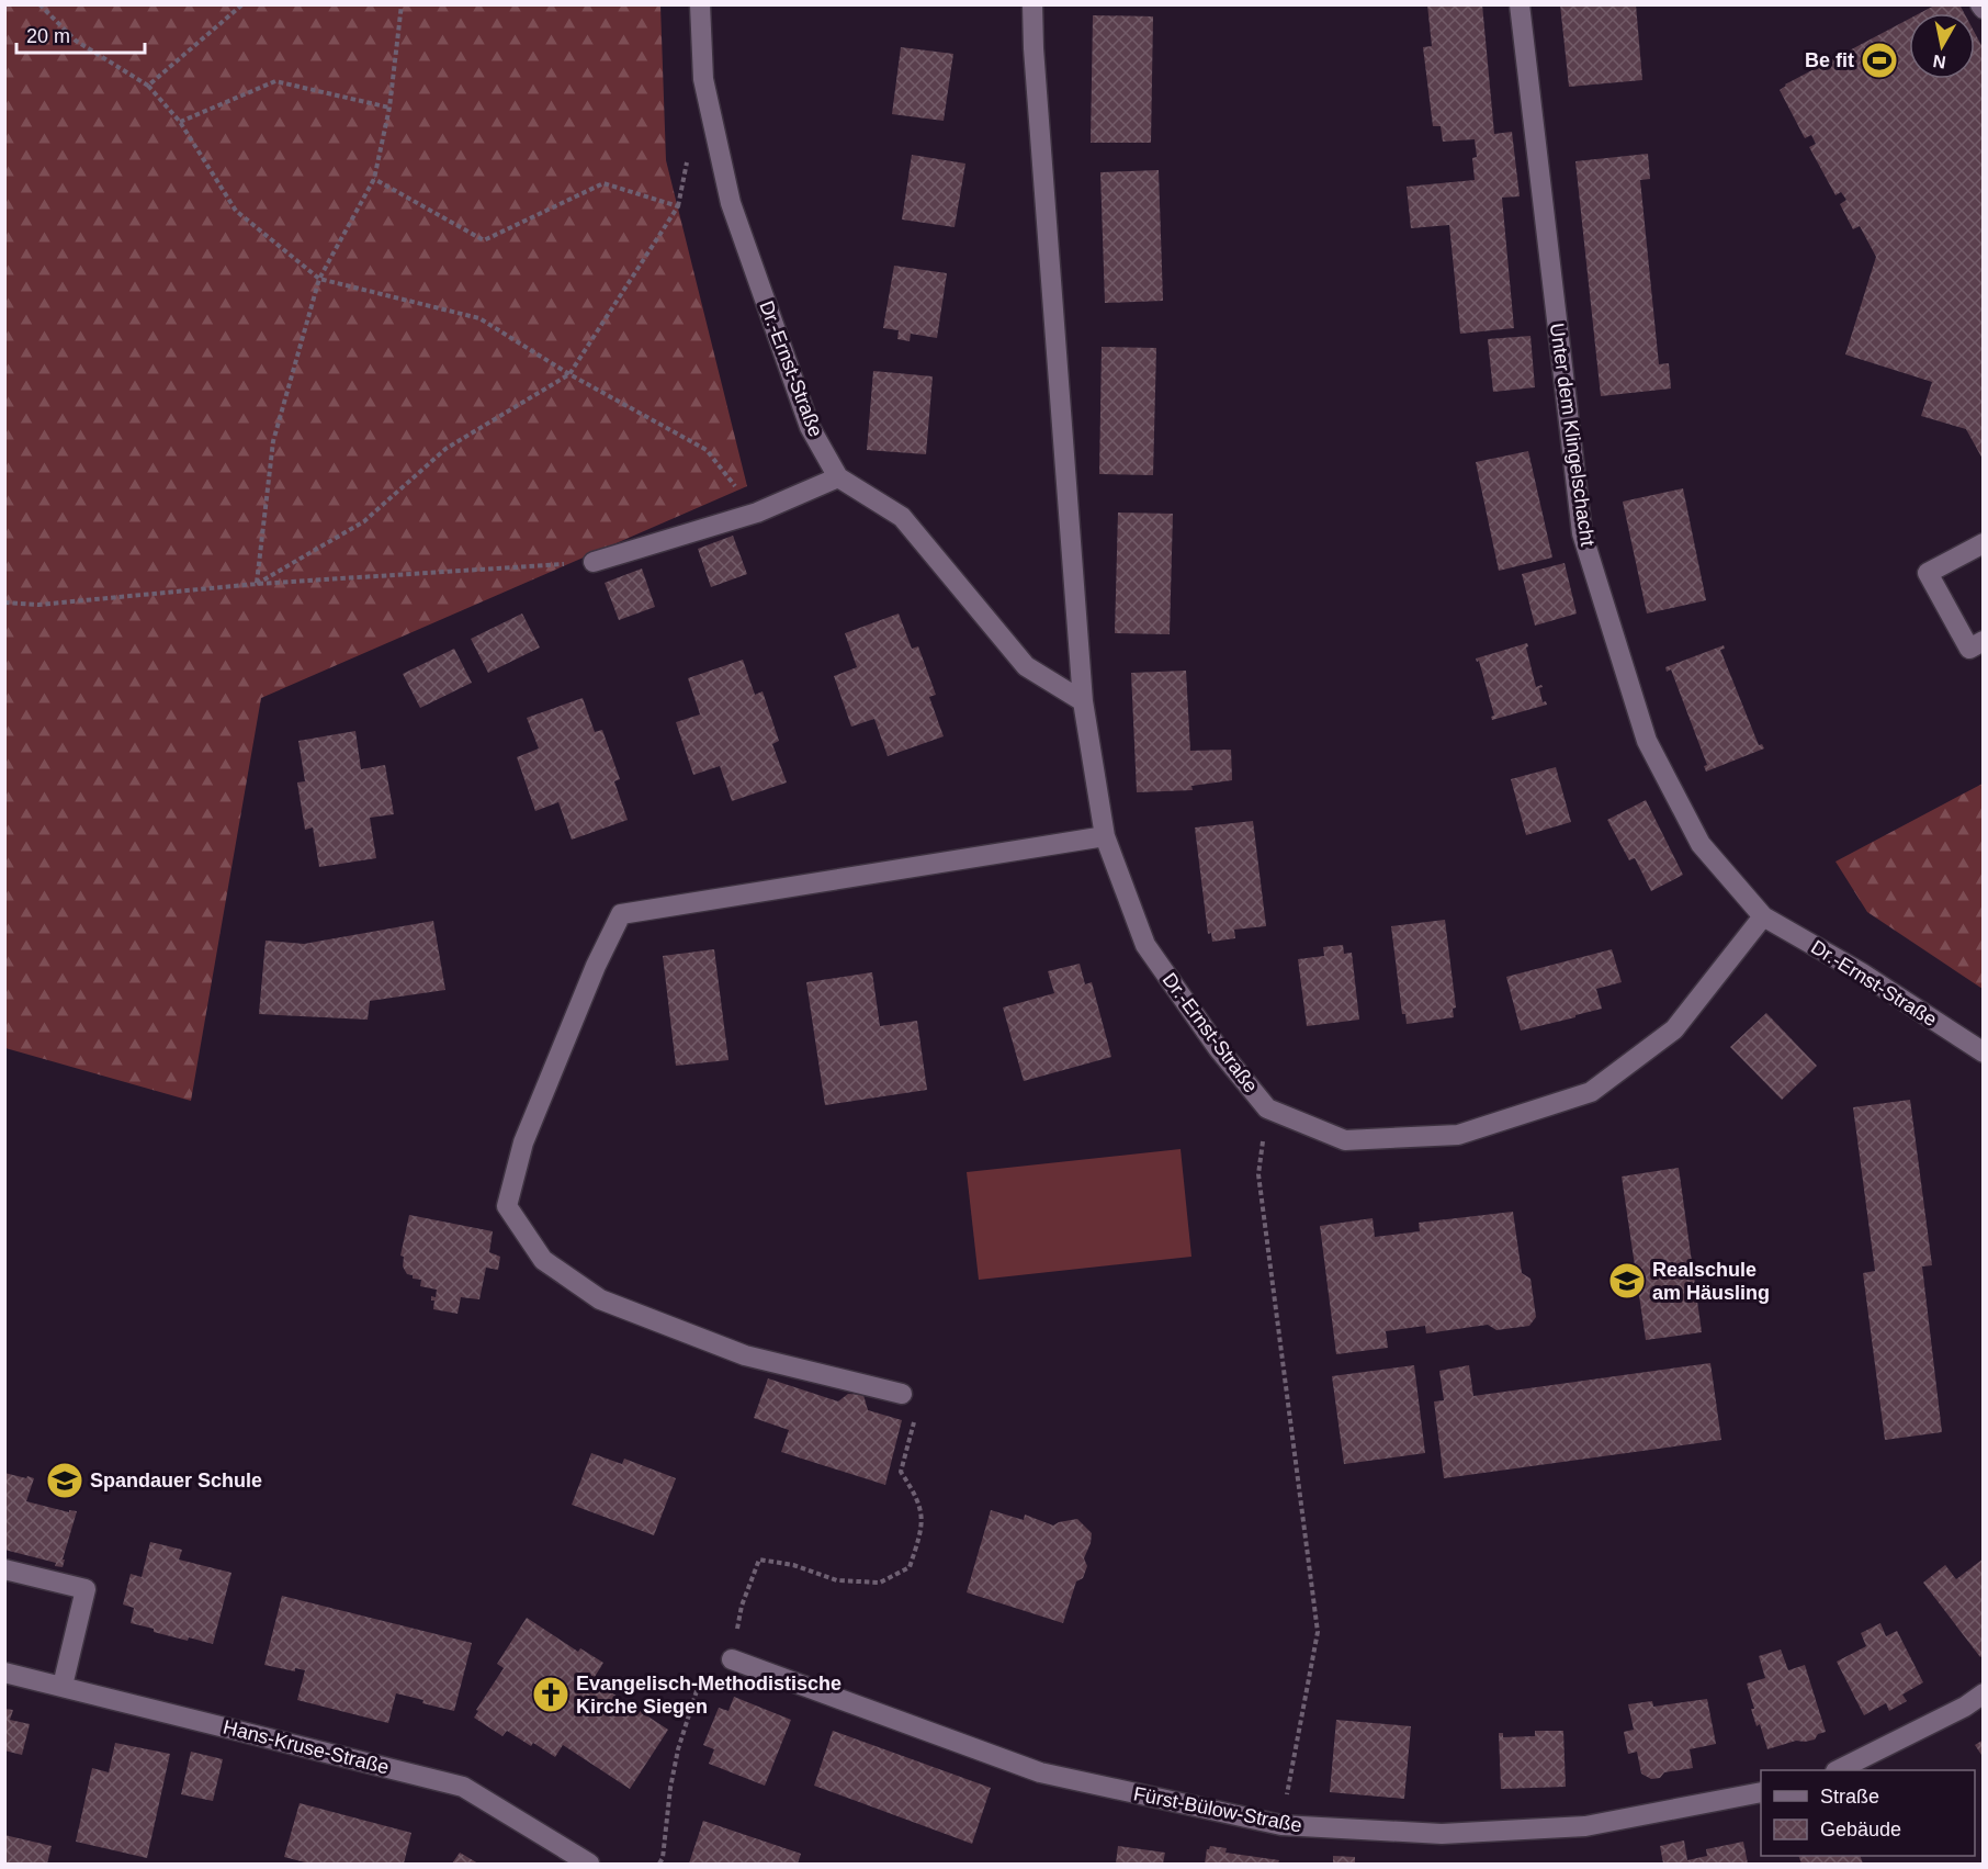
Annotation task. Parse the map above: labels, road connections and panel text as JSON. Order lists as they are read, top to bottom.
{
  "streets": {
    "street": [
      "Dr.-Ernst-Straße",
      "Unter dem Klingelschacht",
      "Hans-Kruse-Straße",
      "Fürst-Bülow-Straße"
    ]
  },
  "crossings": [
    ["Dr.-Ernst-Straße", "Unter dem Klingelschacht"]
  ],
  "places": {
    "sports": ["Be fit"],
    "school or university": ["Realschule am Häusling", "Spandauer Schule"],
    "church": ["Evangelisch-Methodistische Kirche Siegen"]
  },
  "legend": ["Straße", "Gebäude"],
  "scale_bar": "20 m",
  "north": "bottom"
}
